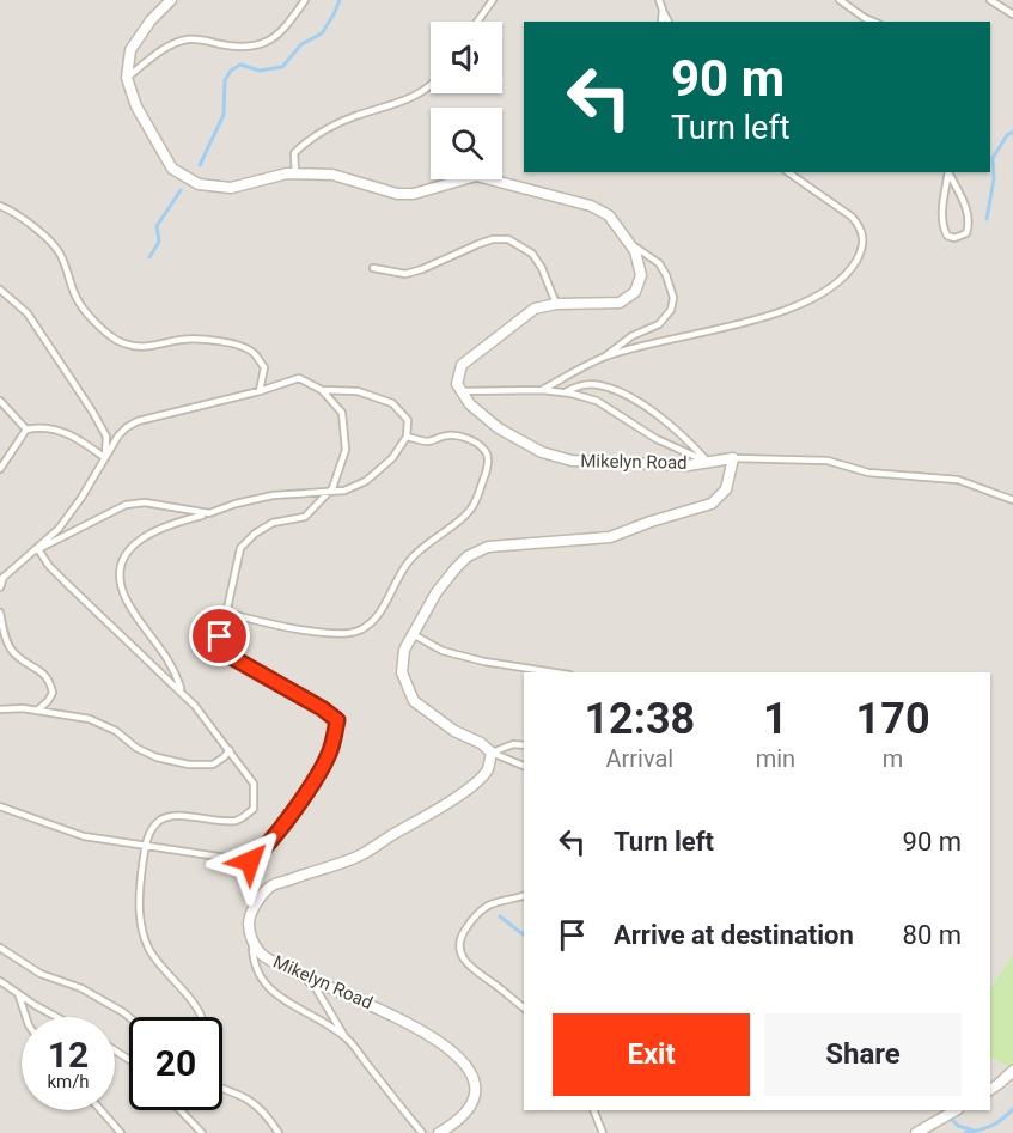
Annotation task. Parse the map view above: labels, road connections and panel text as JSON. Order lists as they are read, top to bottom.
{
  "streets": {
    "street": ["Mikelyn Road"]
  },
  "page": {
    "turn": ["90 m", "Turn left"],
    "eta": [
      "12:38",
      "Arrival",
      "1",
      "min",
      "170",
      "m"
    ],
    "list": [
      {
        "name": "Turn left",
        "value": "90 m"
      },
      {
        "name": "Arrive at destination",
        "value": "80 m"
      }
    ],
    "buttons": ["Exit", "Share"],
    "speed": "12 km/h",
    "limit": "20"
  }
}
